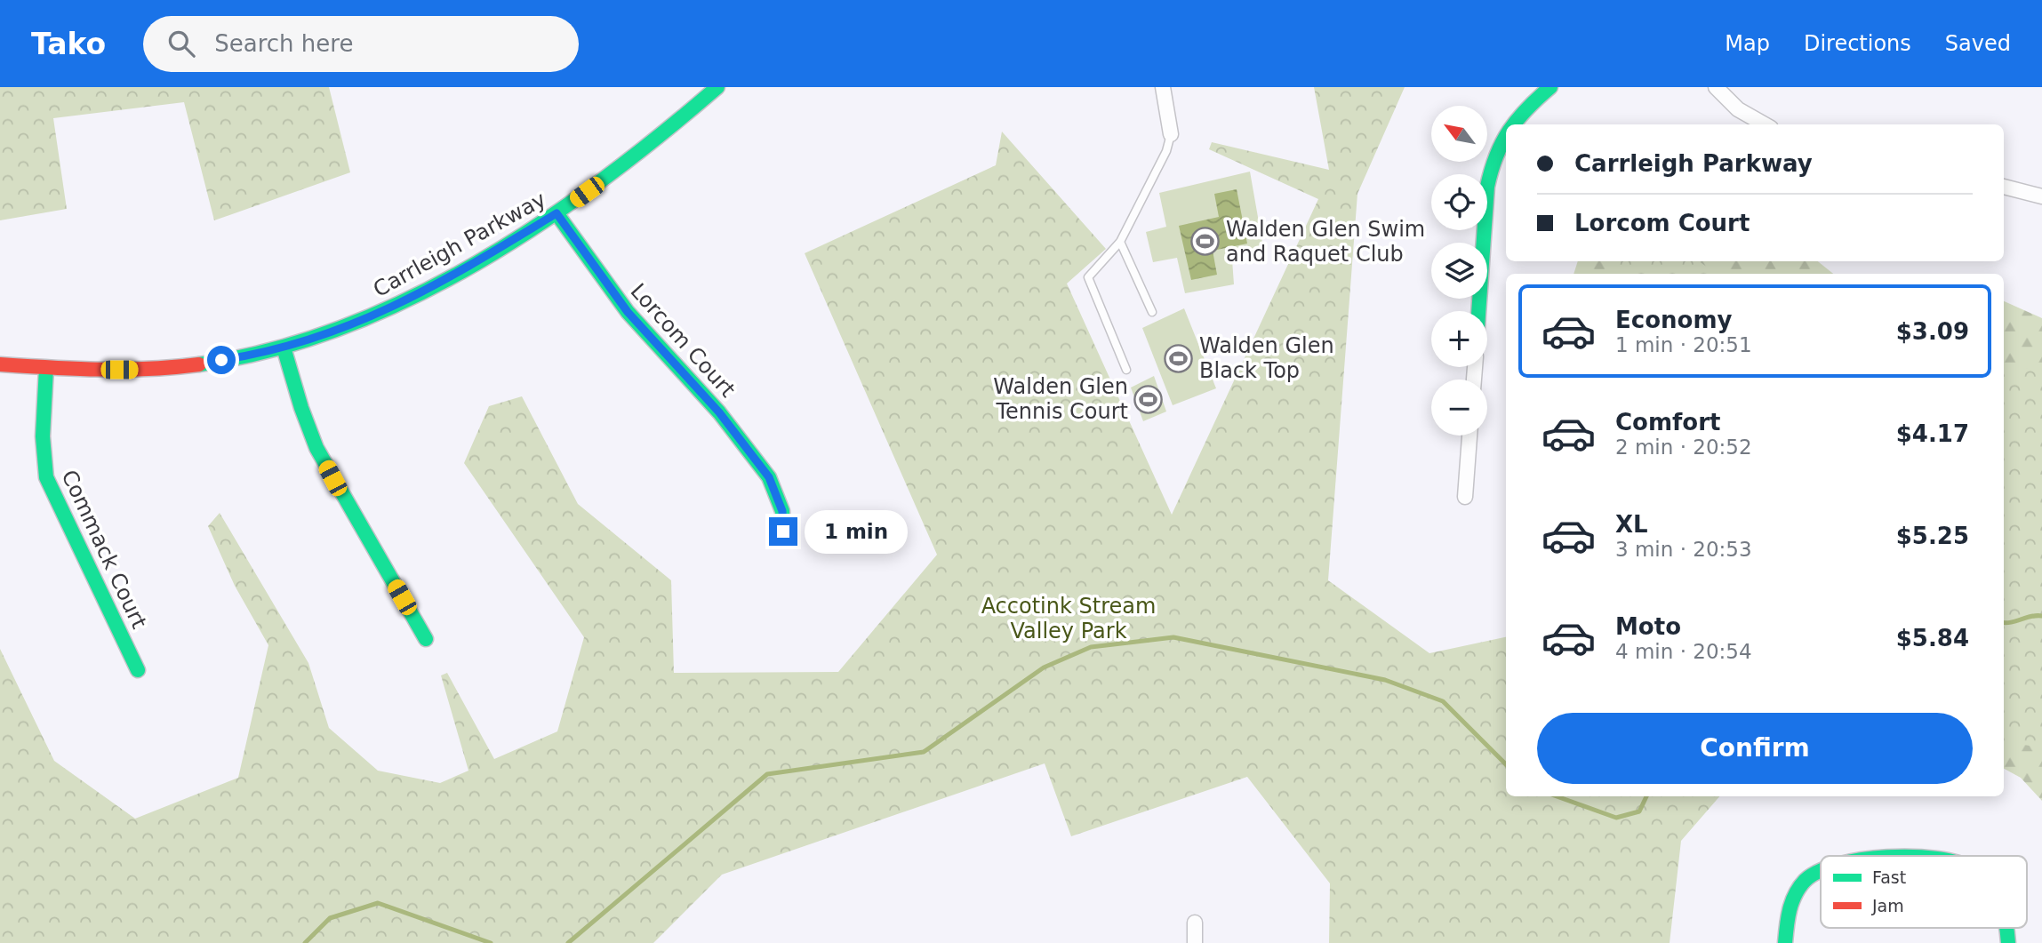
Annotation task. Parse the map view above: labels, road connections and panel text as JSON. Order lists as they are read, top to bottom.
{
  "streets": {
    "street": ["Carrleigh Parkway", "Lorcom Court", "Commack Court"]
  },
  "crossings": [
    ["Carrleigh Parkway", "Lorcom Court"],
    ["Carrleigh Parkway", "Commack Court"]
  ],
  "parks": ["Accotink Stream Valley Park"],
  "places": {
    "sports": ["Walden Glen Swim and Raquet Club", "Walden Glen Black Top", "Walden Glen Tennis Court"]
  },
  "legend": ["Fast", "Jam"],
  "north": "top left",
  "page": {
    "header": "Tako",
    "search": "Search here",
    "nav": ["Map", "Directions", "Saved"],
    "map_buttons": ["+", "−"],
    "banner": ["Carrleigh Parkway", "Lorcom Court"],
    "list": [
      {
        "name": "Economy",
        "note": "1 min · 20:51",
        "value": "$3.09"
      },
      {
        "name": "Comfort",
        "note": "2 min · 20:52",
        "value": "$4.17"
      },
      {
        "name": "XL",
        "note": "3 min · 20:53",
        "value": "$5.25"
      },
      {
        "name": "Moto",
        "note": "4 min · 20:54",
        "value": "$5.84"
      }
    ],
    "bubble": "1 min",
    "buttons": "Confirm"
  }
}
